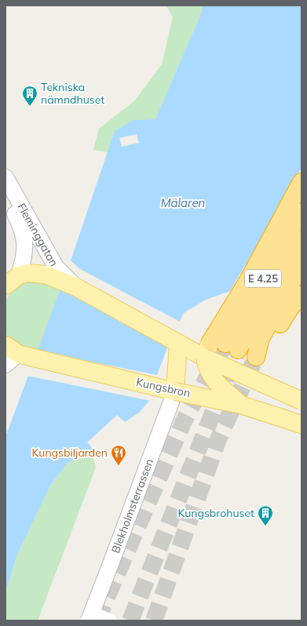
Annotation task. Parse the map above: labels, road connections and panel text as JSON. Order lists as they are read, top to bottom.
{
  "streets": {
    "highway": ["E 4.25"],
    "main road": ["Kungsbron"],
    "street": ["Fleminggatan", "Blekholmsterrassen"]
  },
  "crossings": [
    ["Kungsbron", "Blekholmsterrassen"]
  ],
  "water": ["Mälaren"],
  "places": {
    "building": ["Tekniska nämndhuset", "Kungsbrohuset"],
    "restaurant": ["Kungsbiljarden"]
  }
}
